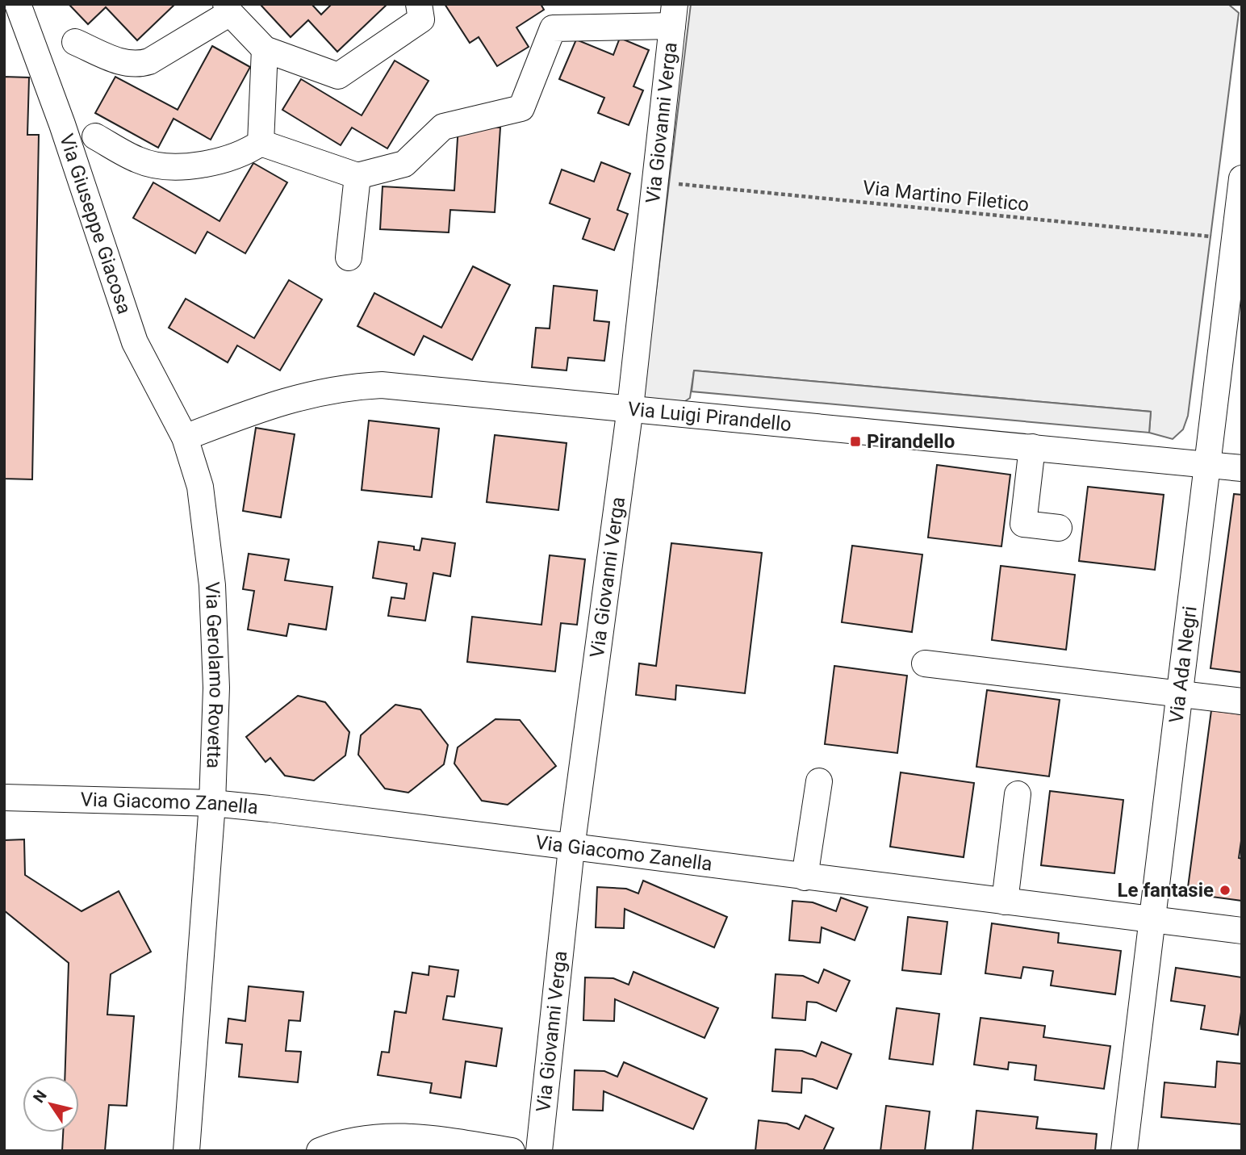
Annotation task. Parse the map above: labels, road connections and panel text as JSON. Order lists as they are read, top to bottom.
{
  "streets": {
    "street": [
      "Via Giovanni Verga",
      "Via Giuseppe Giacosa",
      "Via Luigi Pirandello",
      "Via Ada Negri",
      "Via Gerolamo Rovetta",
      "Via Giacomo Zanella"
    ],
    "path": ["Via Martino Filetico"]
  },
  "crossings": [
    ["Via Giovanni Verga", "Via Martino Filetico"],
    ["Via Giovanni Verga", "Via Luigi Pirandello"],
    ["Via Giovanni Verga", "Via Giacomo Zanella"],
    ["Via Martino Filetico", "Via Ada Negri"],
    ["Via Giuseppe Giacosa", "Via Luigi Pirandello"],
    ["Via Giuseppe Giacosa", "Via Gerolamo Rovetta"],
    ["Via Luigi Pirandello", "Via Ada Negri"],
    ["Via Luigi Pirandello", "Via Gerolamo Rovetta"],
    ["Via Ada Negri", "Via Giacomo Zanella"],
    ["Via Gerolamo Rovetta", "Via Giacomo Zanella"]
  ],
  "places": {
    "transit": ["Pirandello"],
    "other": ["Le fantasie"]
  },
  "north": "top left"
}
